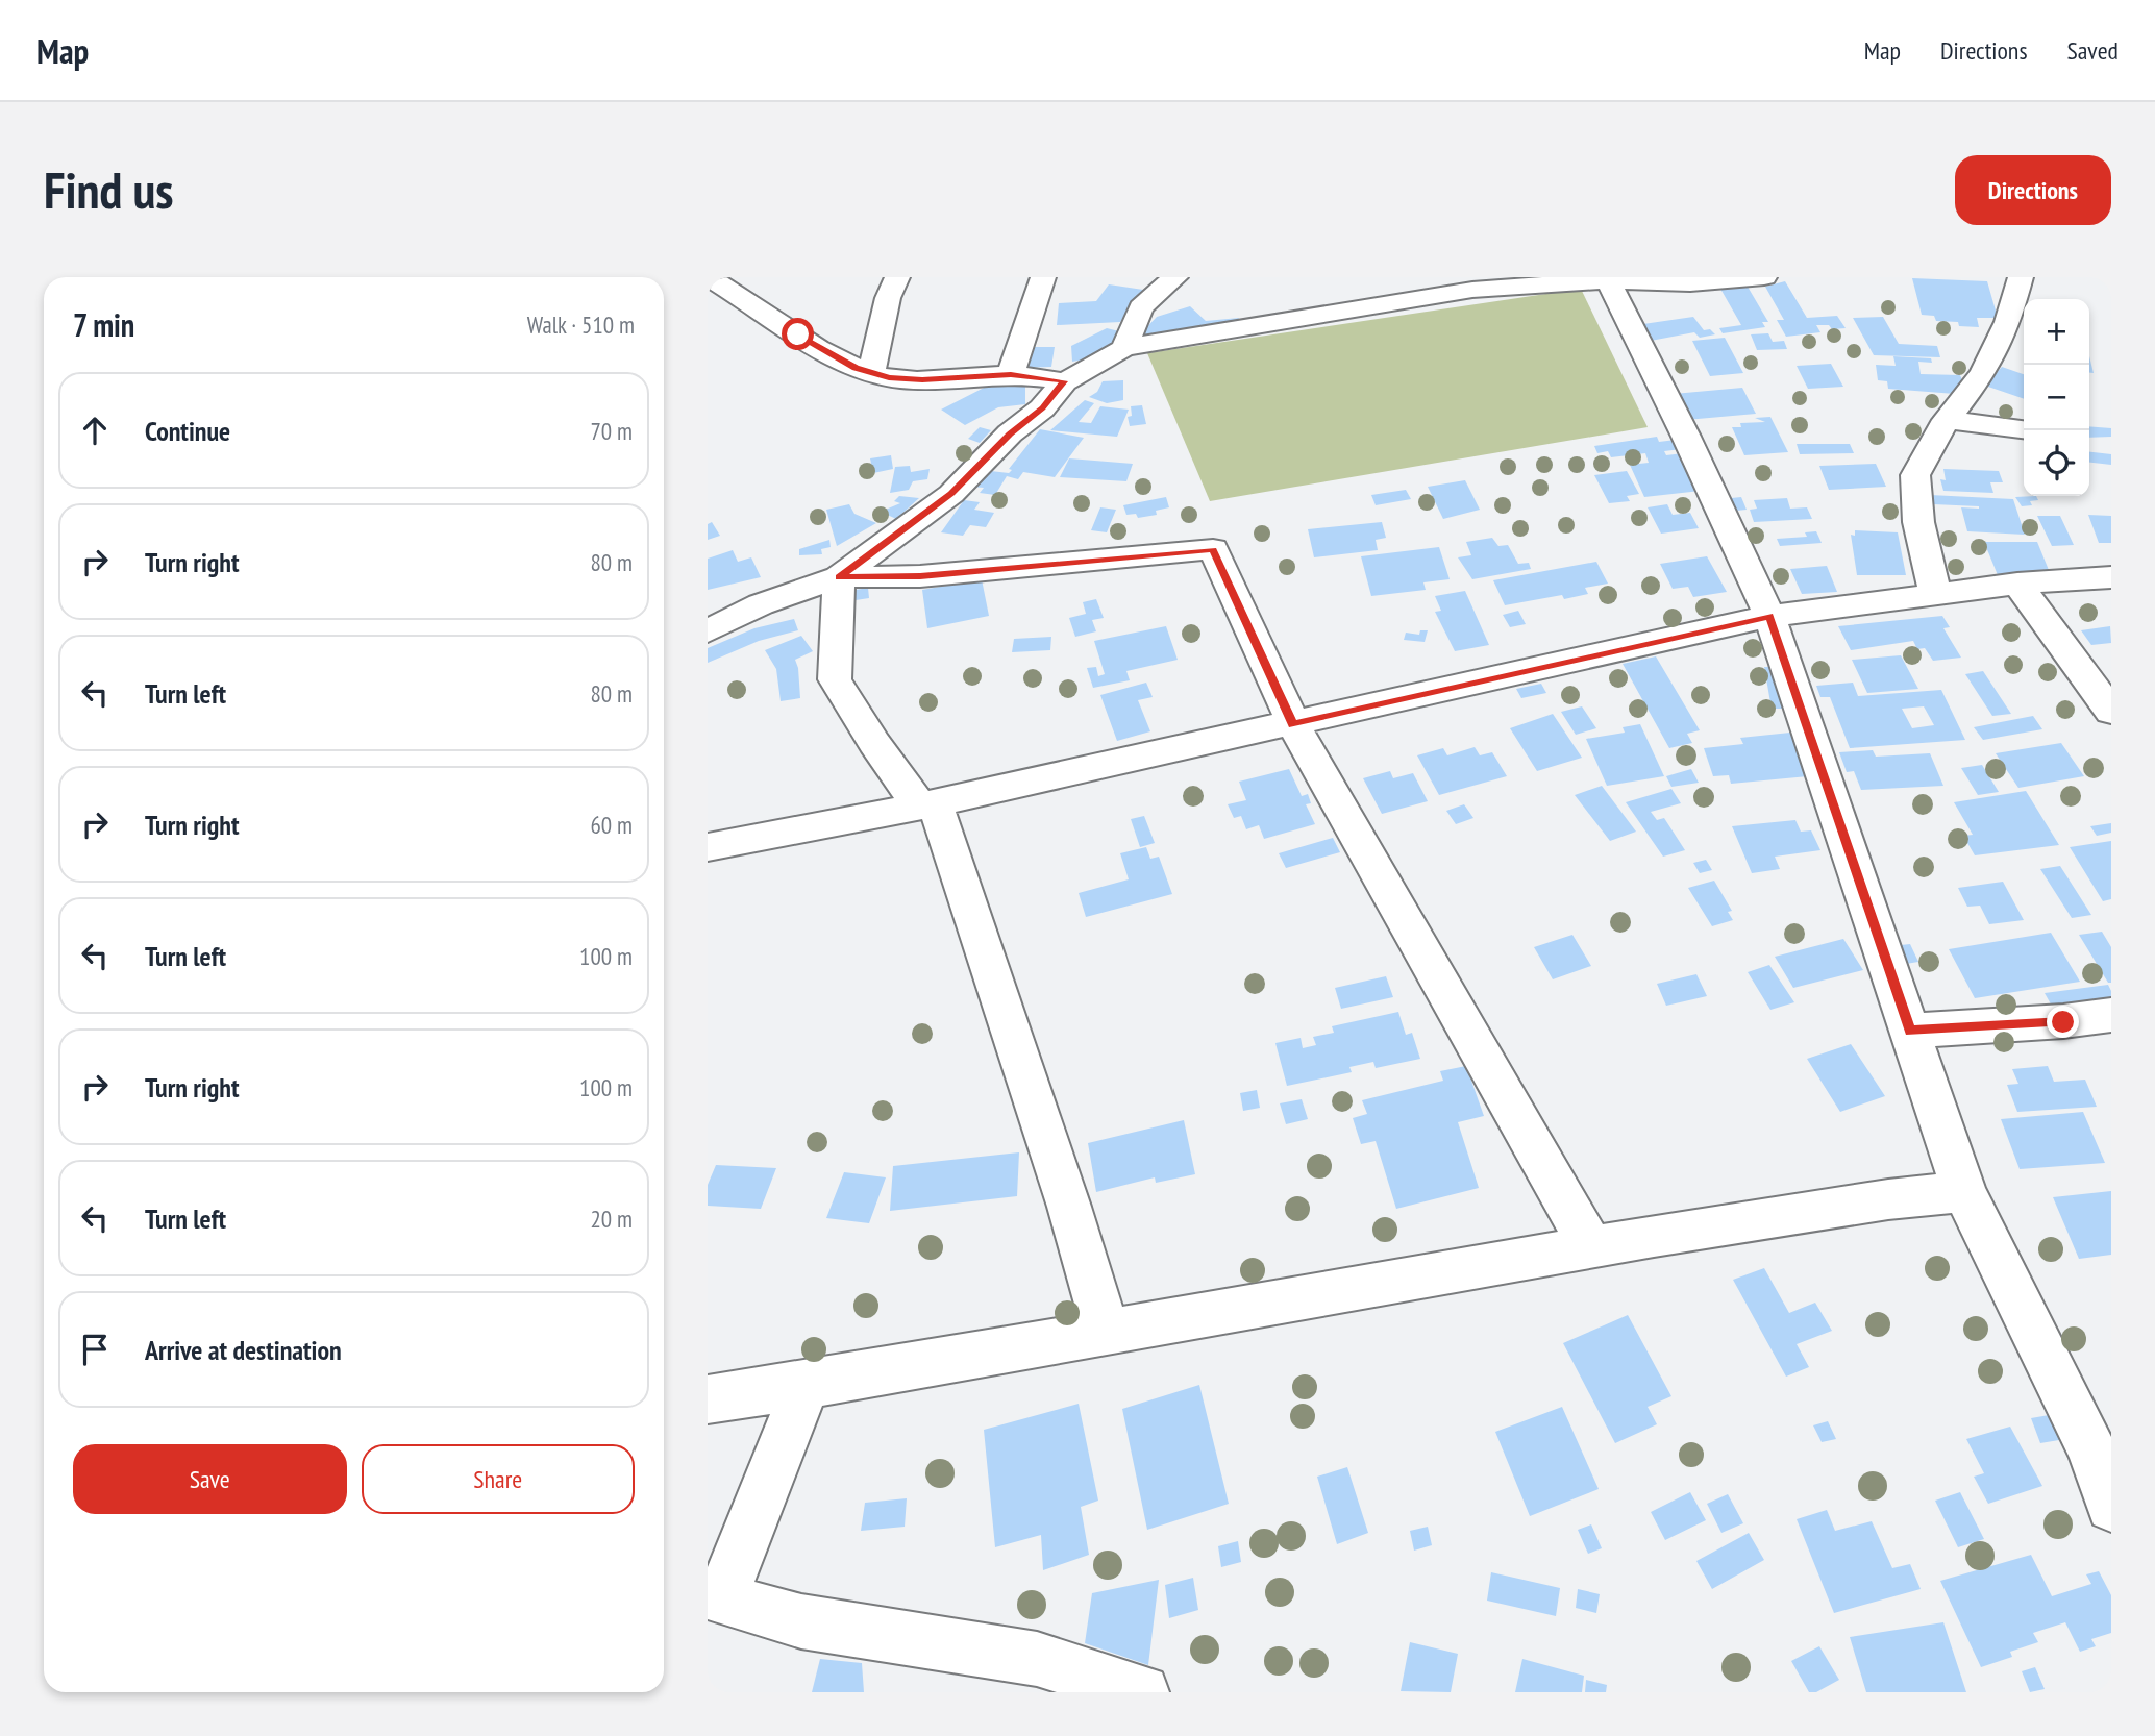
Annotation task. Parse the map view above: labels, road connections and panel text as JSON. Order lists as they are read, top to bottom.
{
  "page": {
    "header": "Map",
    "nav": ["Map", "Directions", "Saved"],
    "buttons": [
      "Directions",
      ["Save", "Share"]
    ],
    "title": "Find us",
    "heading": ["7 min", "Walk · 510 m"],
    "map_buttons": ["+", "−"],
    "list": [
      ["Continue", "70 m"],
      ["Turn right", "80 m"],
      ["Turn left", "80 m"],
      ["Turn right", "60 m"],
      ["Turn left", "100 m"],
      ["Turn right", "100 m"],
      ["Turn left", "20 m"],
      "Arrive at destination"
    ]
  }
}
